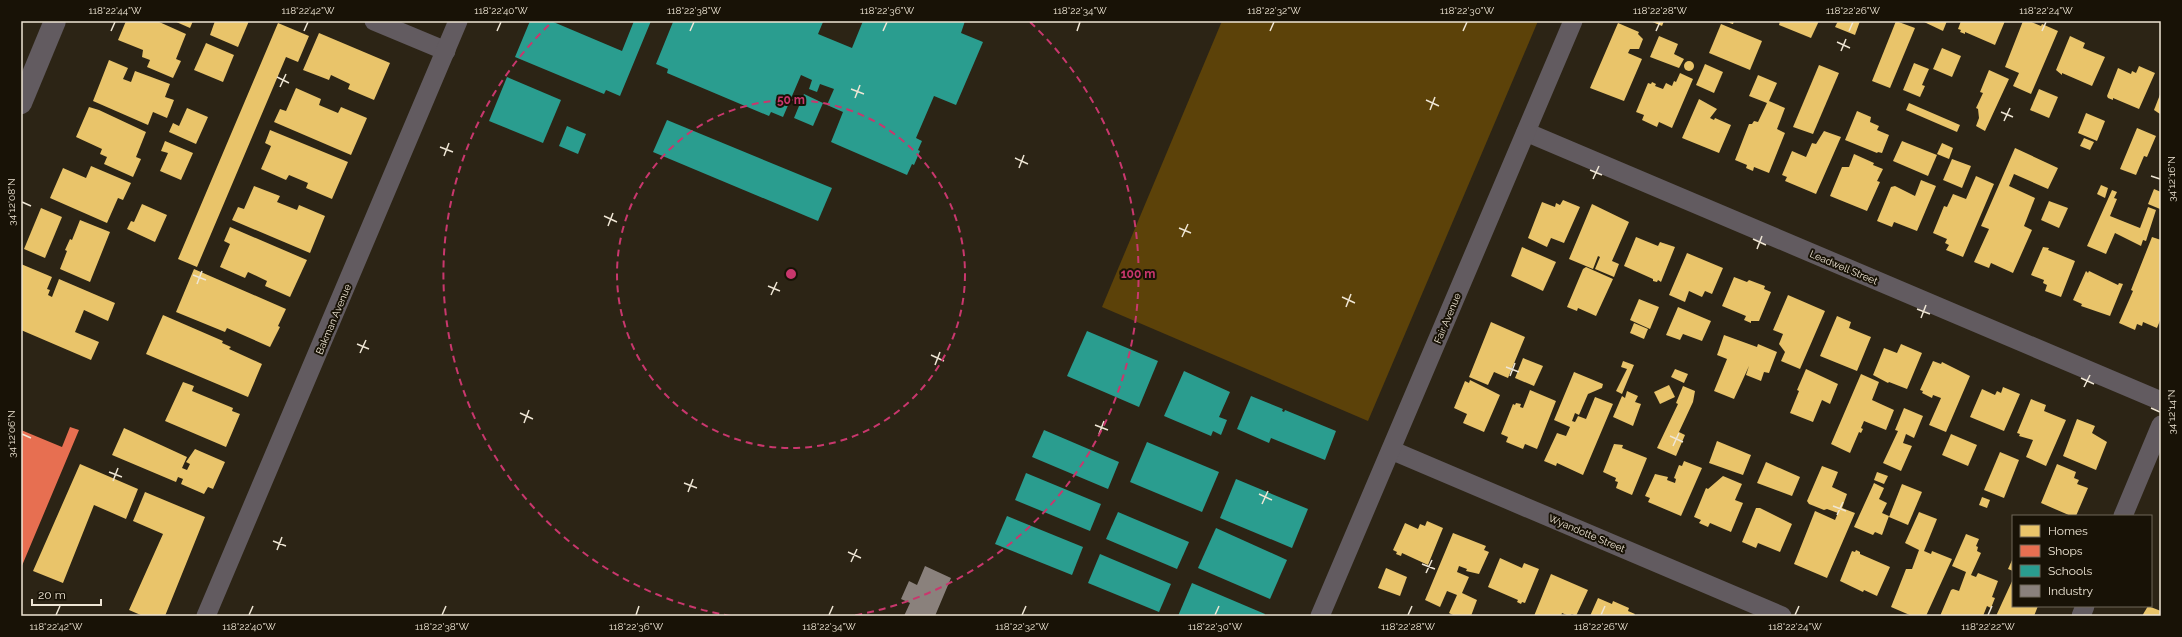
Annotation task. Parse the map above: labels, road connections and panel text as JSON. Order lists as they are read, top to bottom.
{
  "streets": {
    "street": [
      "Leadwell Street",
      "Fair Avenue",
      "Bakman Avenue",
      "Wyandotte Street"
    ]
  },
  "crossings": [
    ["Leadwell Street", "Fair Avenue"],
    ["Fair Avenue", "Wyandotte Street"]
  ],
  "legend": [
    "Homes",
    "Shops",
    "Schools",
    "Industry"
  ],
  "scale_bar": "20 m",
  "coordinates": [
    "118°22'44\"W",
    "118°22'42\"W",
    "118°22'40\"W",
    "118°22'38\"W",
    "118°22'36\"W",
    "118°22'34\"W",
    "118°22'32\"W",
    "118°22'30\"W",
    "118°22'28\"W",
    "118°22'26\"W",
    "118°22'24\"W",
    "34°12'16\"N",
    "34°12'08\"N",
    "34°12'14\"N",
    "34°12'06\"N",
    "118°22'22\"W"
  ],
  "rings": ["50 m", "100 m"]
}
